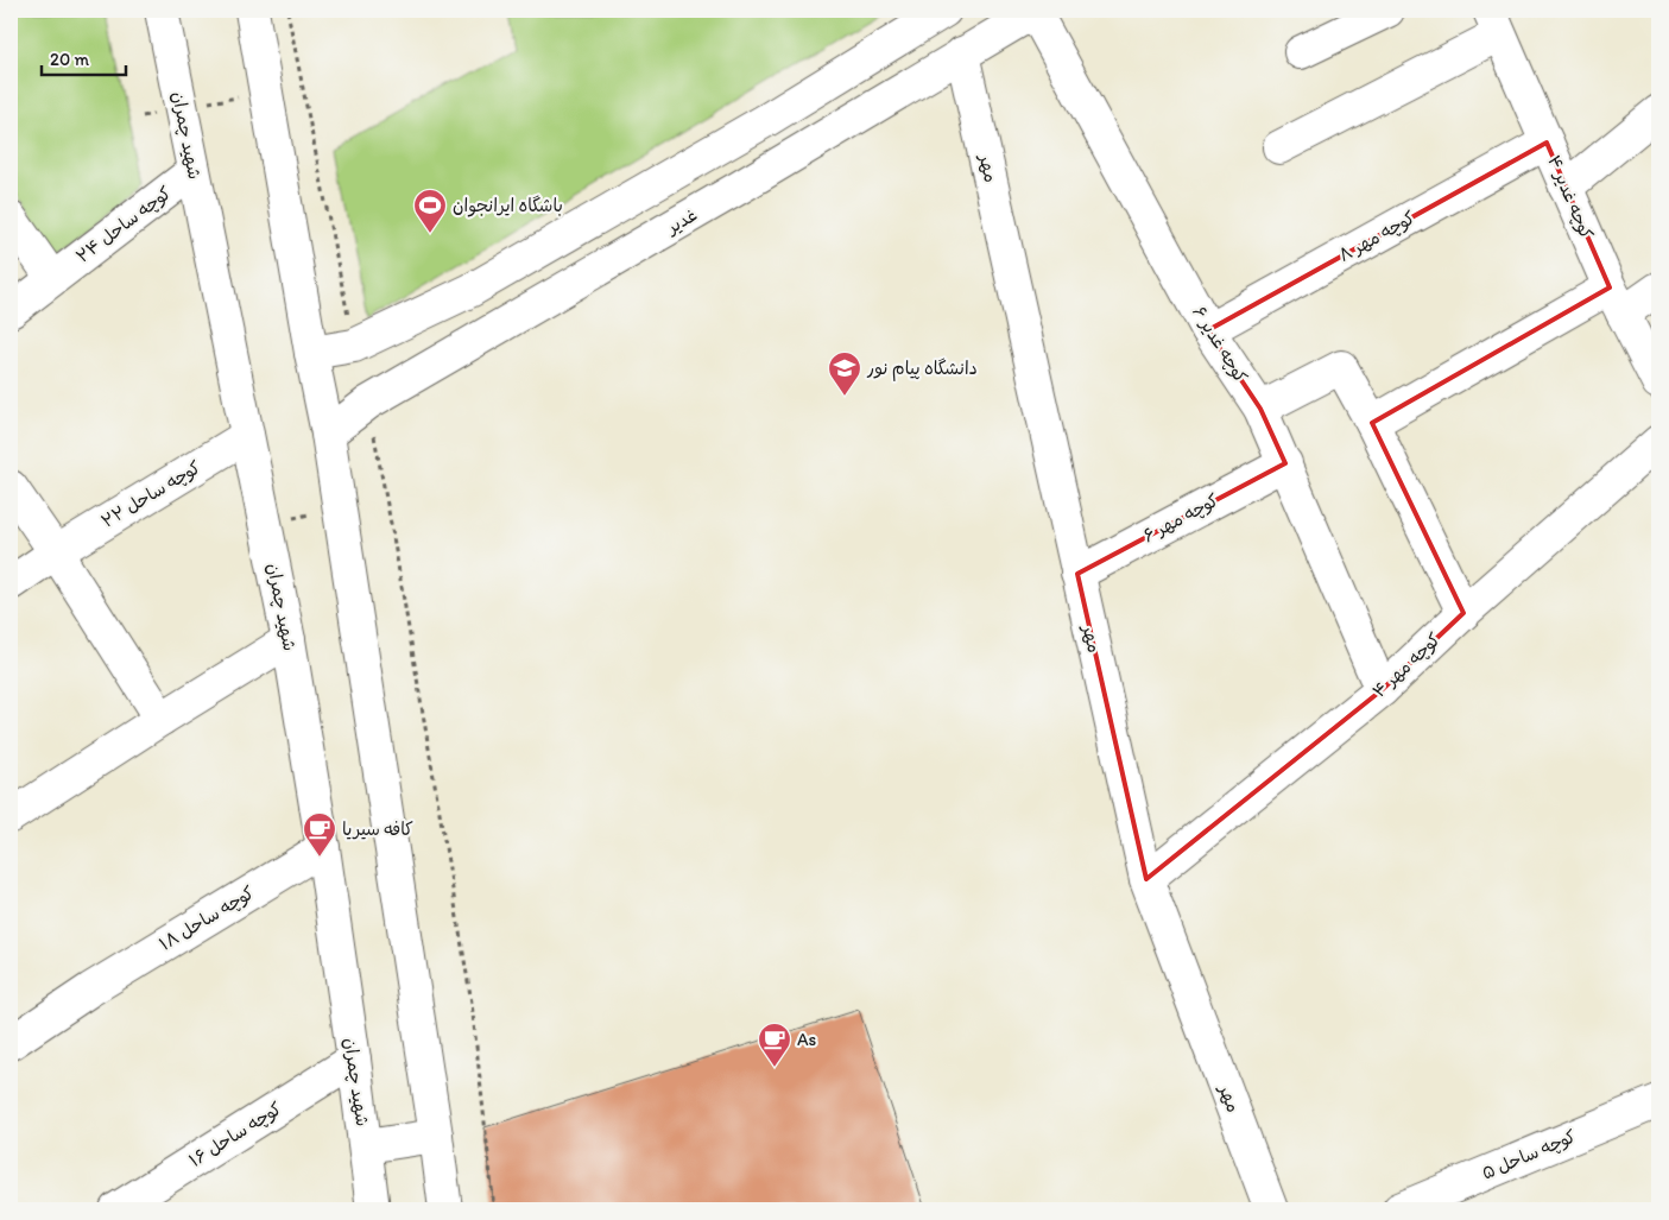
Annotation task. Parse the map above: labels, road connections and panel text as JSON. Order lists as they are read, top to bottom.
{
  "streets": {
    "street": [
      "شهید چمران",
      "مهر",
      "کوچه غدیر ۴",
      "غدیر",
      "کوچه ساحل ۲۴",
      "کوچه مهر ۸",
      "کوچه غدیر ۶",
      "کوچه ساحل ۲۲",
      "کوچه مهر ۶",
      "کوچه مهر ۴",
      "کوچه ساحل ۱۸",
      "کوچه ساحل ۱۶",
      "کوچه ساحل ۵"
    ]
  },
  "crossings": [
    ["شهید چمران", "کوچه ساحل ۲۴"],
    ["شهید چمران", "کوچه ساحل ۲۲"],
    ["شهید چمران", "کوچه ساحل ۱۸"],
    ["شهید چمران", "کوچه ساحل ۱۶"],
    ["مهر", "غدیر"],
    ["مهر", "کوچه مهر ۶"],
    ["مهر", "کوچه مهر ۴"],
    ["کوچه غدیر ۴", "کوچه مهر ۸"],
    ["غدیر", "کوچه غدیر ۶"],
    ["کوچه مهر ۸", "کوچه غدیر ۶"],
    ["کوچه غدیر ۶", "کوچه مهر ۶"],
    ["کوچه غدیر ۶", "کوچه مهر ۴"]
  ],
  "places": {
    "sports": ["باشگاه ایرانجوان"],
    "school or university": ["دانشگاه پیام نور"],
    "cafe": ["کافه سیریا", "As"]
  },
  "scale_bar": "20 m"
}
